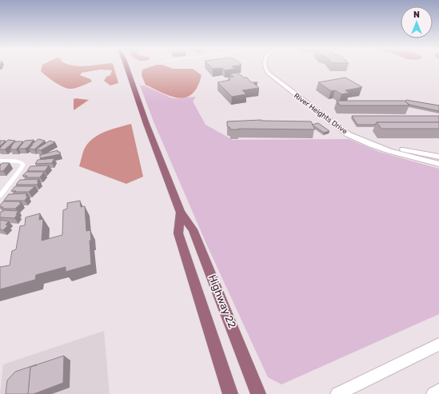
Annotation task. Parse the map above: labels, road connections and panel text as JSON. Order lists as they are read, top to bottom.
{
  "streets": {
    "main road": ["Highway 22"],
    "street": ["River Heights Drive"]
  },
  "north": "top"
}
